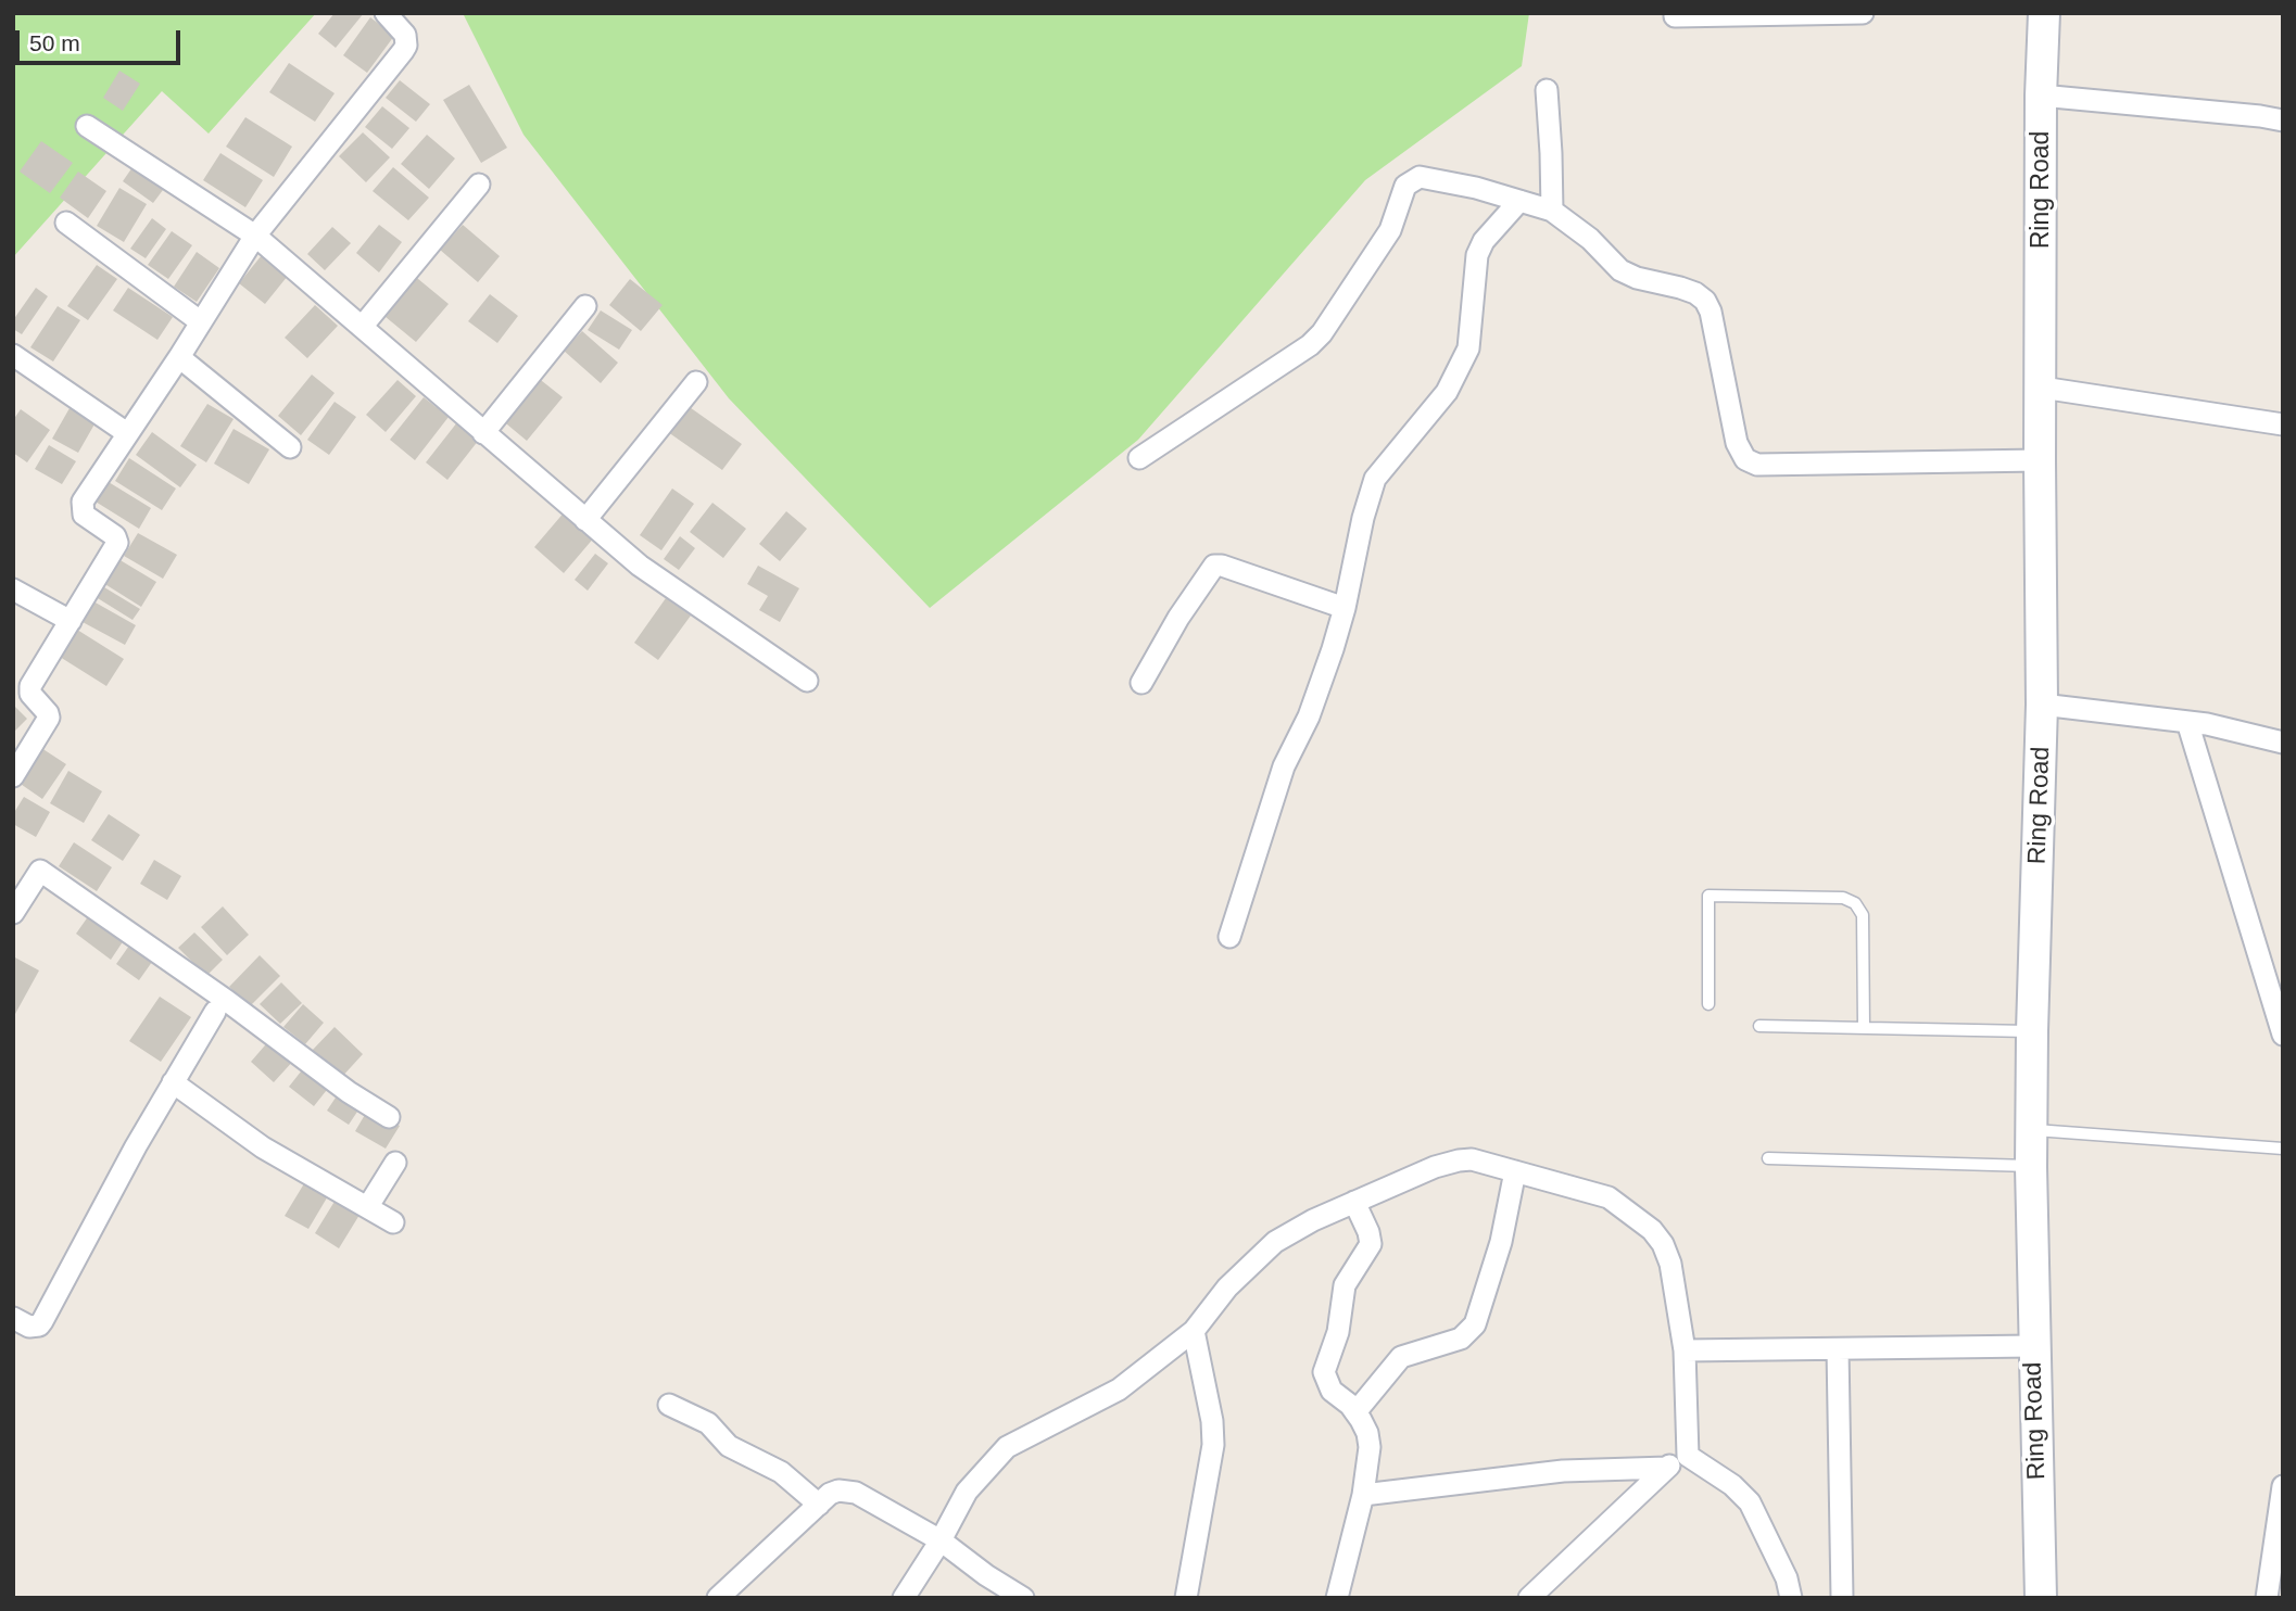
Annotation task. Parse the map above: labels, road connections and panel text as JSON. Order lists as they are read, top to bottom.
{
  "streets": {
    "street": ["Ring Road"]
  },
  "scale_bar": "50 m"
}
